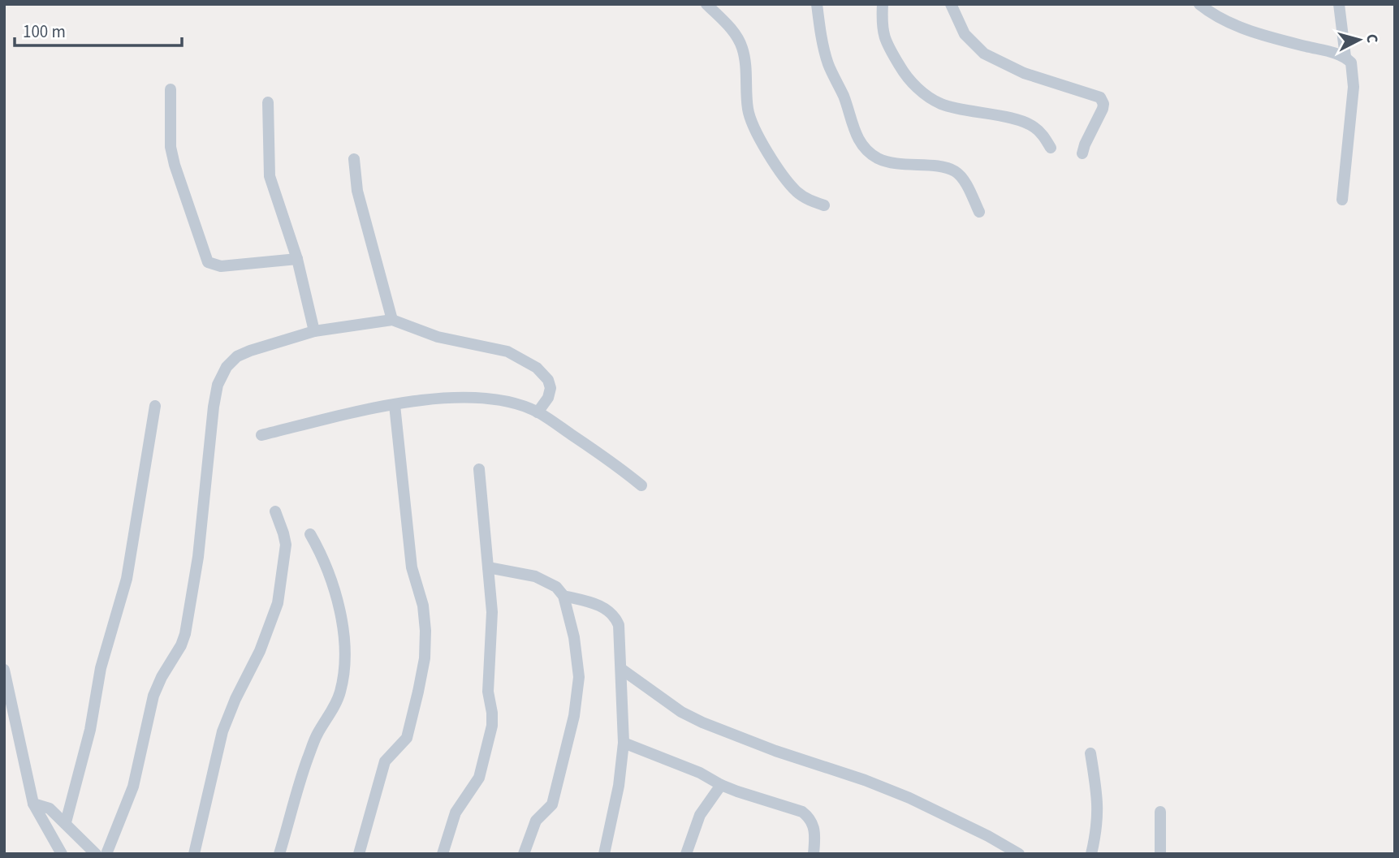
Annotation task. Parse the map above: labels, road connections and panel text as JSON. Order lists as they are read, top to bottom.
{
  "scale_bar": "100 m",
  "north": "right"
}
